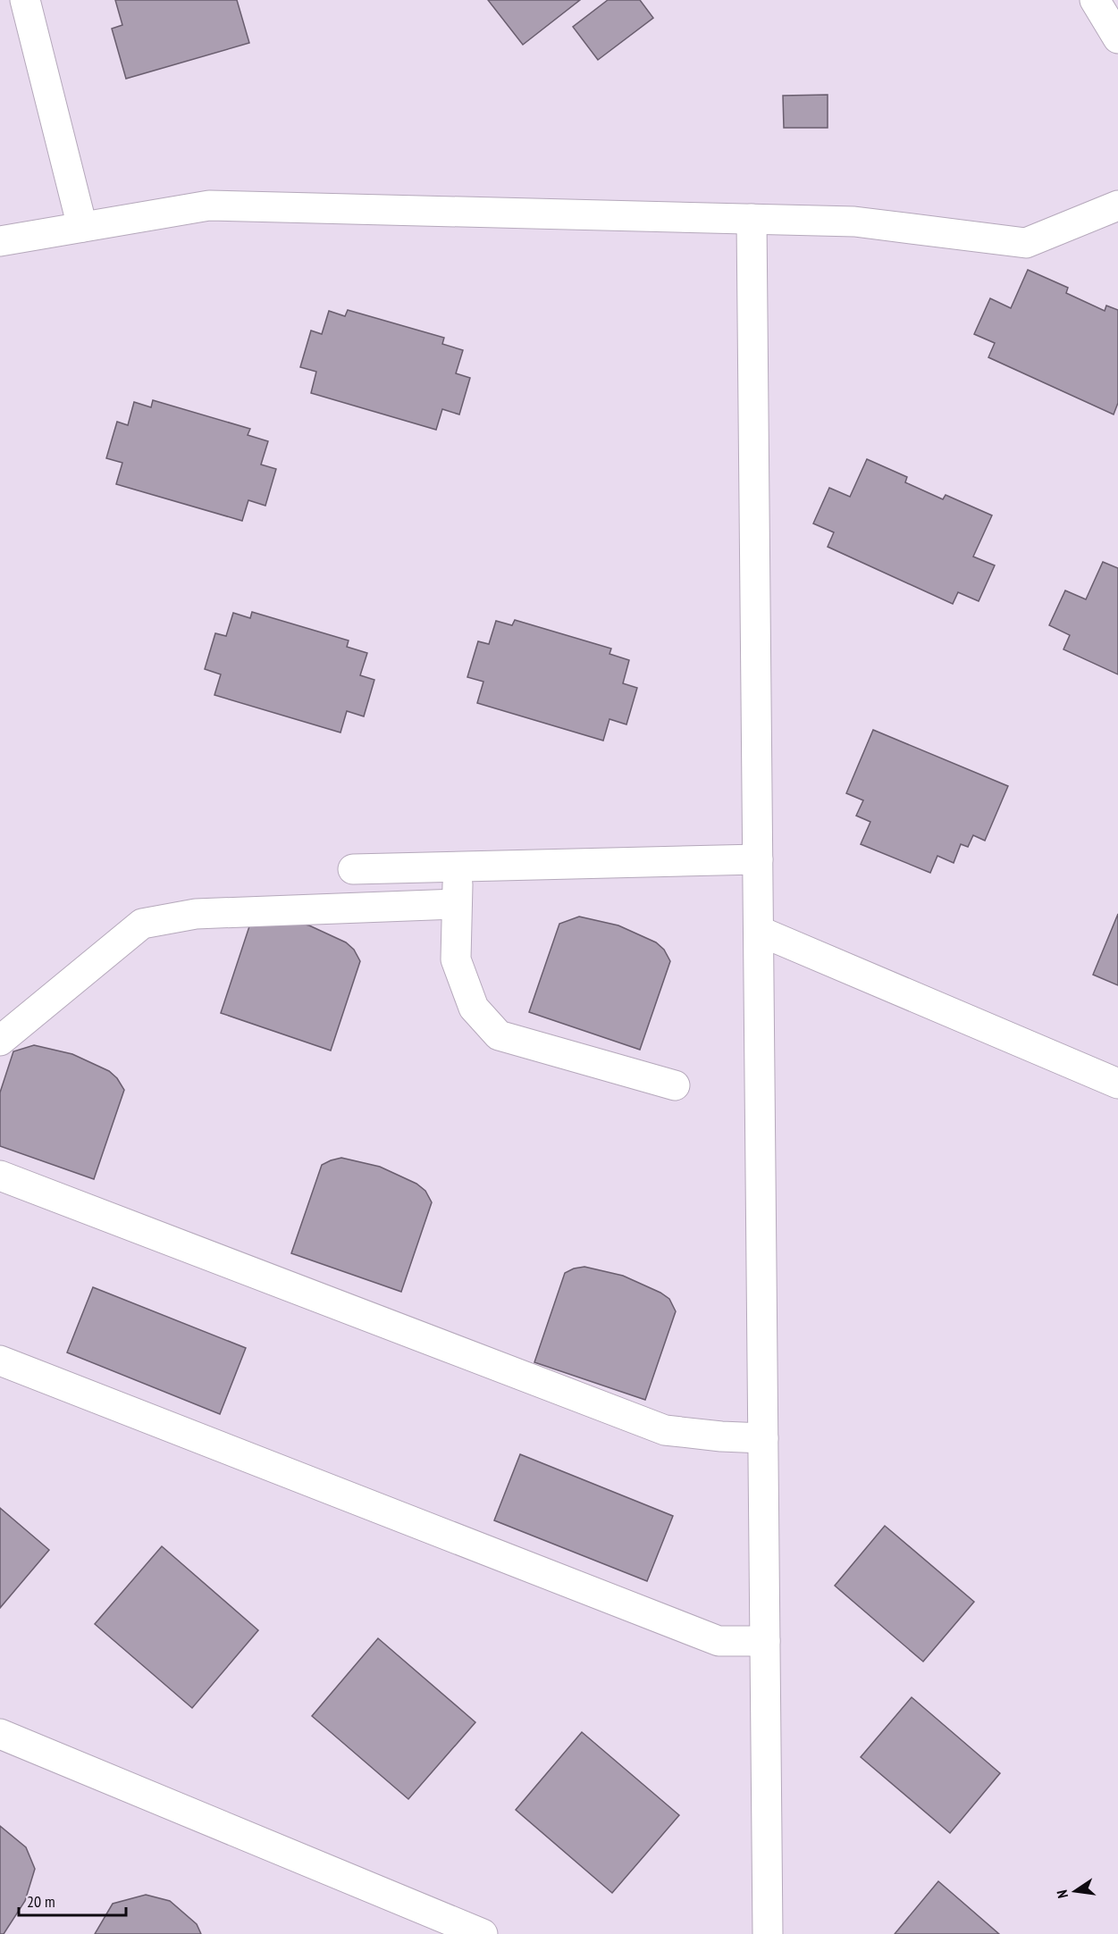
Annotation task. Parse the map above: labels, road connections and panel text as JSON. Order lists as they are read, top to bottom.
{
  "scale_bar": "20 m",
  "north": "left"
}
